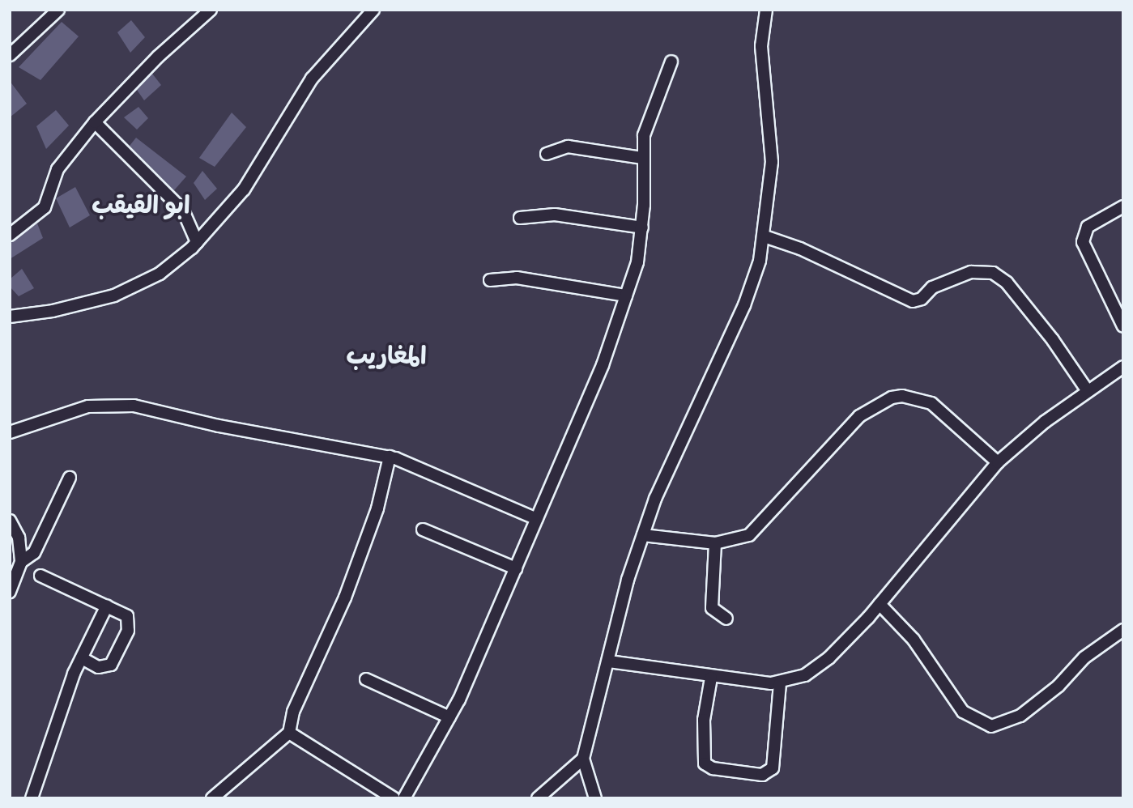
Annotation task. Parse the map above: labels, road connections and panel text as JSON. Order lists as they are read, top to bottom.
{
  "districts": ["ابو القيقب", "المغاريب"]
}
